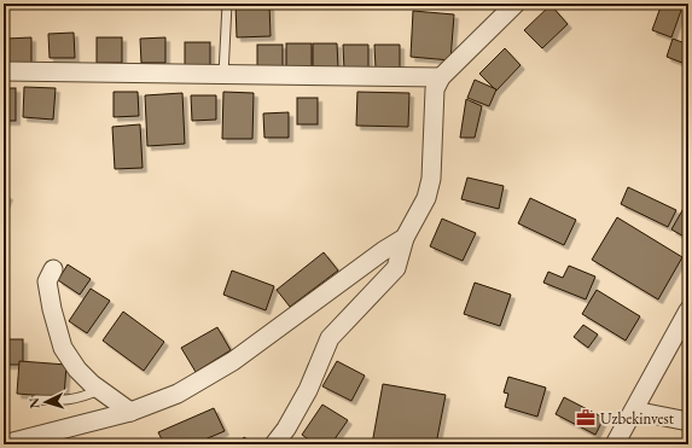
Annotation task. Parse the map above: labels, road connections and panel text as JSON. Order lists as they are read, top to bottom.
{
  "places": {
    "office": ["Uzbekinvest"]
  },
  "north": "left"
}
